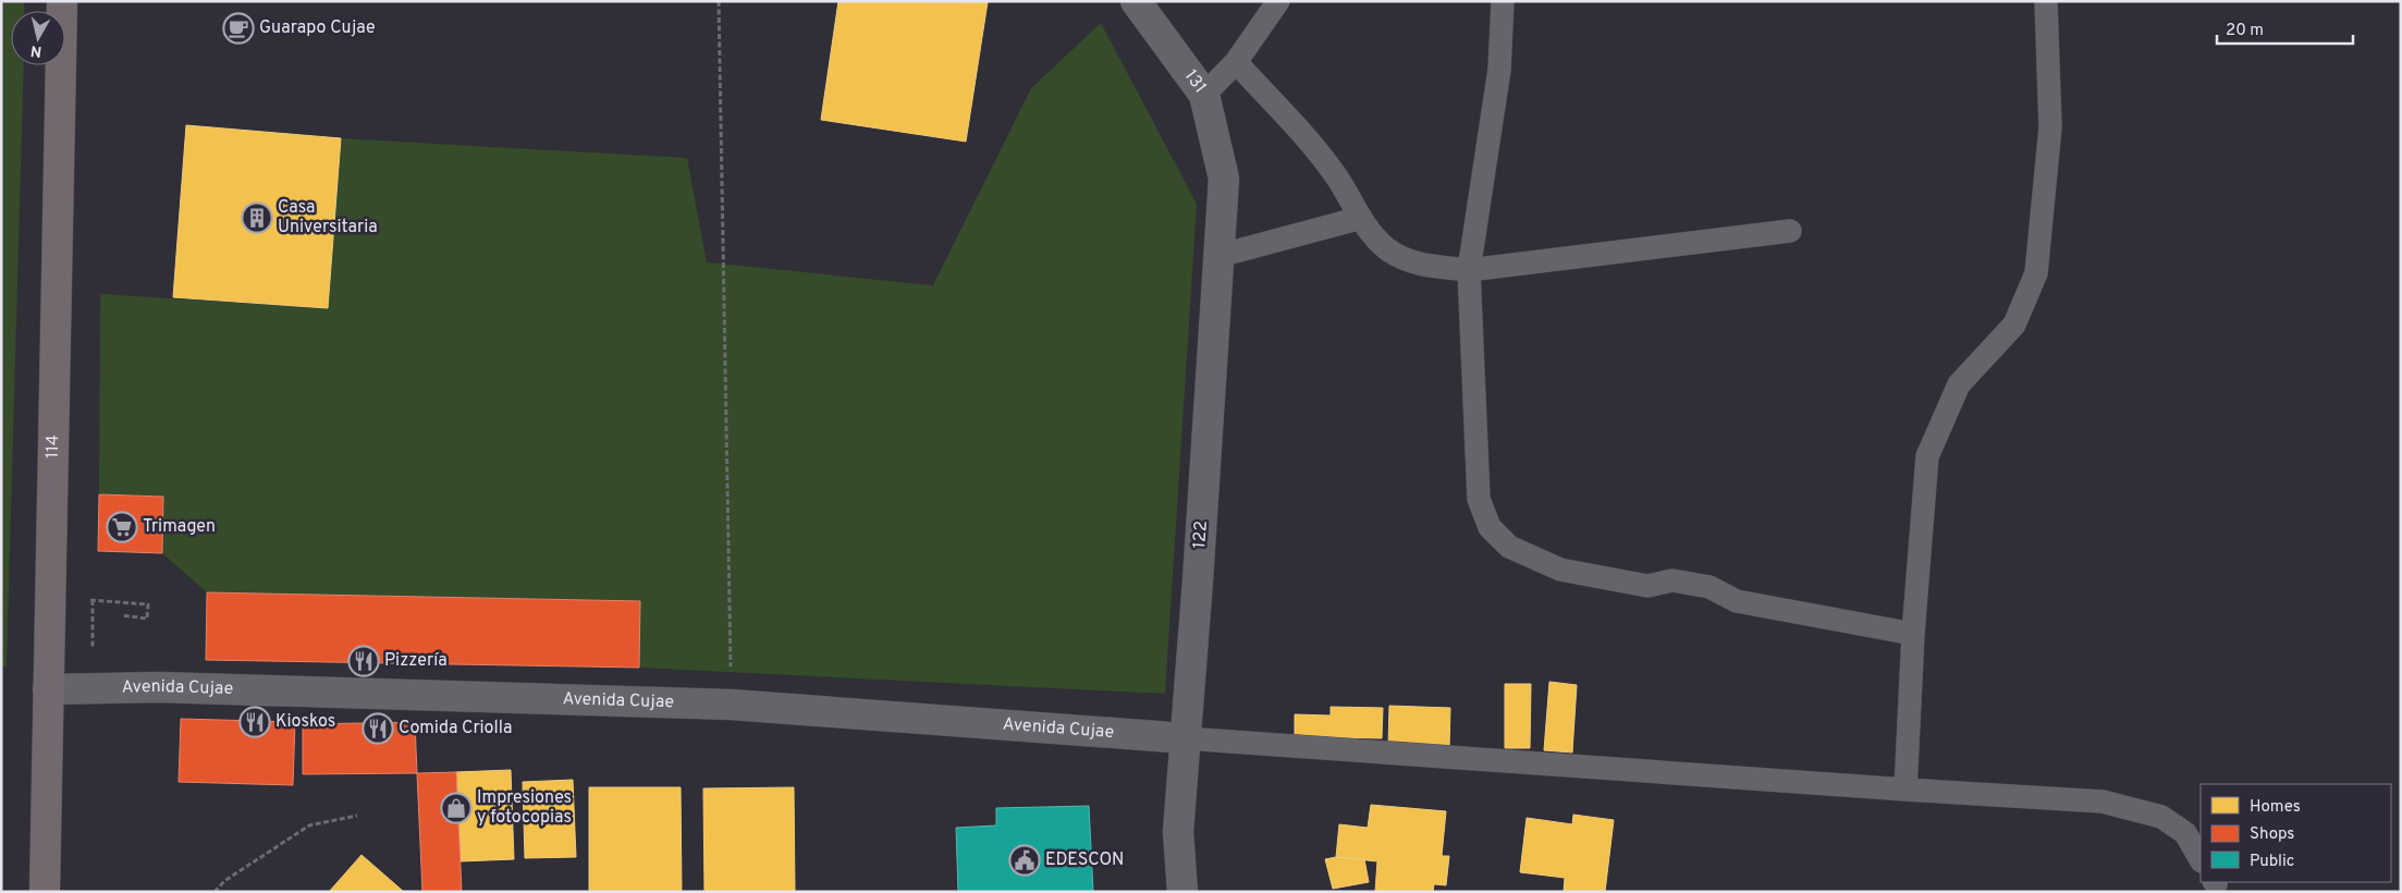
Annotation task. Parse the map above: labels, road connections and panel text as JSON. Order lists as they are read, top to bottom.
{
  "streets": {
    "highway": ["114"],
    "street": ["131", "122", "Avenida Cujae"]
  },
  "crossings": [
    ["131", "122"],
    ["114", "Avenida Cujae"],
    ["122", "Avenida Cujae"]
  ],
  "places": {
    "cafe": ["Guarapo Cujae"],
    "building": ["Casa Universitaria"],
    "supermarket": ["Trimagen"],
    "restaurant": ["Pizzería", "Kioskos", "Comida Criolla"],
    "shop": ["Impresiones y fotocopias"],
    "public building": ["EDESCON"]
  },
  "legend": ["Homes", "Shops", "Public"],
  "scale_bar": "20 m",
  "north": "bottom"
}
